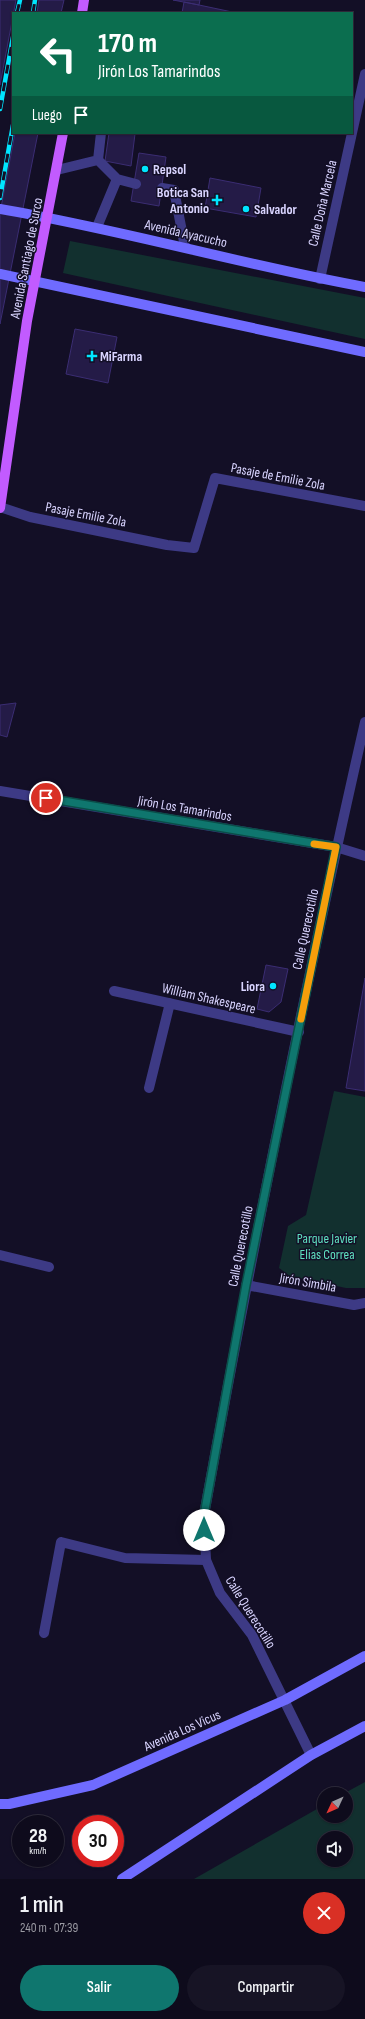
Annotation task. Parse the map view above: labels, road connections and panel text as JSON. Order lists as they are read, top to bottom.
{
  "streets": {
    "main road": ["Avenida Ayacucho", "Avenida Santiago de Surco", "Avenida Los Vicus"],
    "street": [
      "Calle Doña Marcela",
      "Pasaje de Emilie Zola",
      "Pasaje Emilie Zola",
      "Jirón Los Tamarindos",
      "Calle Querecotillo",
      "William Shakespeare",
      "Jirón Simbila"
    ]
  },
  "crossings": [
    ["Calle Doña Marcela", "Avenida Ayacucho"],
    ["Avenida Ayacucho", "Avenida Santiago de Surco"],
    ["Avenida Santiago de Surco", "Pasaje Emilie Zola"],
    ["Pasaje de Emilie Zola", "Pasaje Emilie Zola"],
    ["Jirón Los Tamarindos", "Calle Querecotillo"],
    ["Calle Querecotillo", "William Shakespeare"],
    ["Calle Querecotillo", "Jirón Simbila"],
    ["Calle Querecotillo", "Avenida Los Vicus"]
  ],
  "parks": ["Parque Javier Elias Correa"],
  "places": {
    "other": ["Repsol", "Salvador", "Liora"],
    "health": ["Botica San Antonio", "MiFarma"]
  },
  "north": "bottom left",
  "page": {
    "turn": ["170 m", "Jirón Los Tamarindos"],
    "then": "Luego",
    "speed": "28 km/h",
    "limit": "30",
    "heading": ["1 min", "240 m · 07:39"],
    "buttons": ["Salir", "Compartir"]
  }
}
